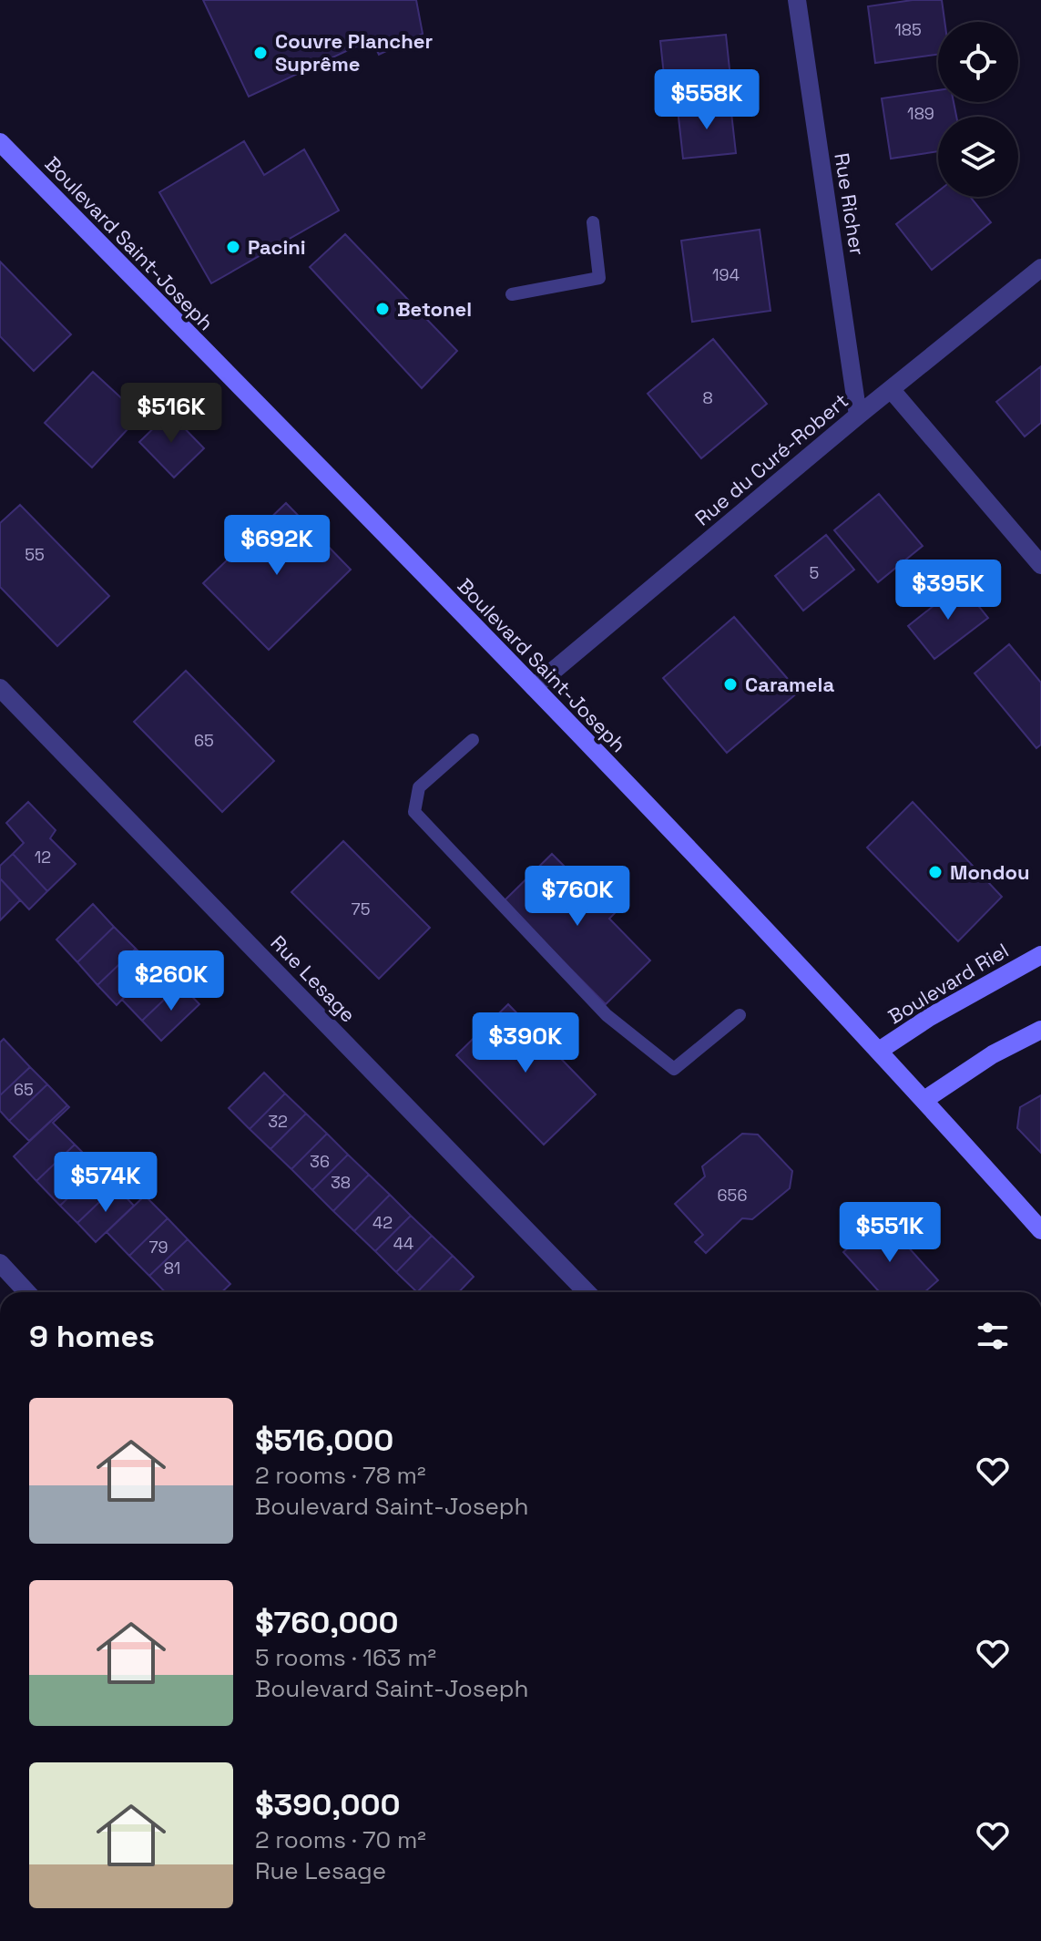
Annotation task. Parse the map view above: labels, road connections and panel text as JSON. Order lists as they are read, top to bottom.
{
  "streets": {
    "main road": ["Boulevard Saint-Joseph", "Boulevard Riel"],
    "street": ["Rue Richer", "Rue du Curé-Robert", "Rue Lesage"]
  },
  "crossings": [
    ["Rue Richer", "Rue du Curé-Robert"],
    ["Boulevard Saint-Joseph", "Rue du Curé-Robert"],
    ["Boulevard Saint-Joseph", "Boulevard Riel"]
  ],
  "places": [
    "Couvre Plancher Suprême",
    "Pacini",
    "Betonel",
    "Caramela",
    "Mondou"
  ],
  "house_numbers": [
    "185",
    "189",
    "194",
    "8",
    "55",
    "5",
    "65",
    "12",
    "75",
    "65",
    "32",
    "36",
    "38",
    "656",
    "42",
    "44",
    "79",
    "81"
  ],
  "page": {
    "price": [
      "$558K",
      "$516K",
      "$692K",
      "$395K",
      "$760K",
      "$260K",
      "$390K",
      "$574K",
      "$551K"
    ],
    "heading": "9 homes",
    "list": [
      {
        "name": "$516,000",
        "note": "2 rooms · 78 m² · Boulevard Saint-Joseph"
      },
      {
        "name": "$760,000",
        "note": "5 rooms · 163 m² · Boulevard Saint-Joseph"
      },
      {
        "name": "$390,000",
        "note": "2 rooms · 70 m² · Rue Lesage"
      }
    ]
  }
}
